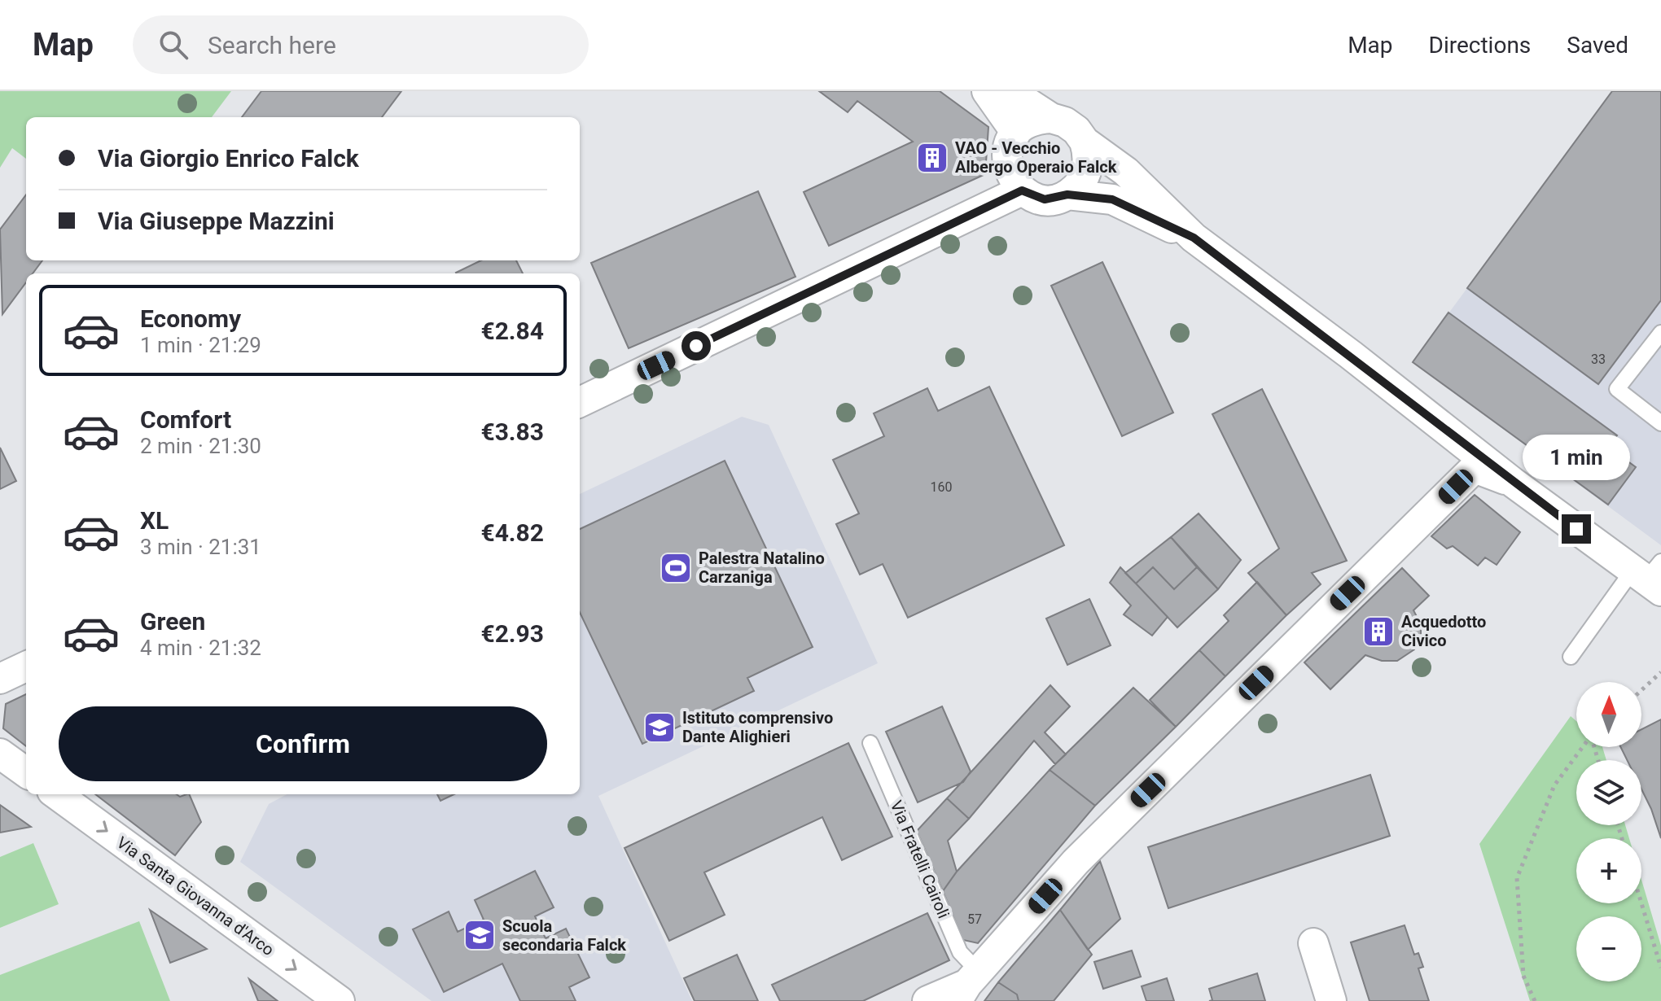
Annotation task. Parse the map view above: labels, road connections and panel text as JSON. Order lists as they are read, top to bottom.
{
  "streets": {
    "street": ["Via Santa Giovanna d'Arco"],
    "lane": ["Via Fratelli Cairoli"]
  },
  "one_way": ["Via Santa Giovanna d'Arco"],
  "places": {
    "building": ["VAO - Vecchio Albergo Operaio Falck", "Acquedotto Civico"],
    "sports": ["Palestra Natalino Carzaniga"],
    "school or university": ["Istituto comprensivo Dante Alighieri", "Scuola secondaria Falck"]
  },
  "house_numbers": ["33", "160", "57"],
  "north": "top",
  "page": {
    "header": "Map",
    "search": "Search here",
    "nav": ["Map", "Directions", "Saved"],
    "banner": ["Via Giorgio Enrico Falck", "Via Giuseppe Mazzini"],
    "list": [
      {
        "name": "Economy",
        "note": "1 min · 21:29",
        "value": "€2.84"
      },
      {
        "name": "Comfort",
        "note": "2 min · 21:30",
        "value": "€3.83"
      },
      {
        "name": "XL",
        "note": "3 min · 21:31",
        "value": "€4.82"
      },
      {
        "name": "Green",
        "note": "4 min · 21:32",
        "value": "€2.93"
      }
    ],
    "bubble": "1 min",
    "map_buttons": ["+", "−"],
    "buttons": "Confirm"
  }
}
